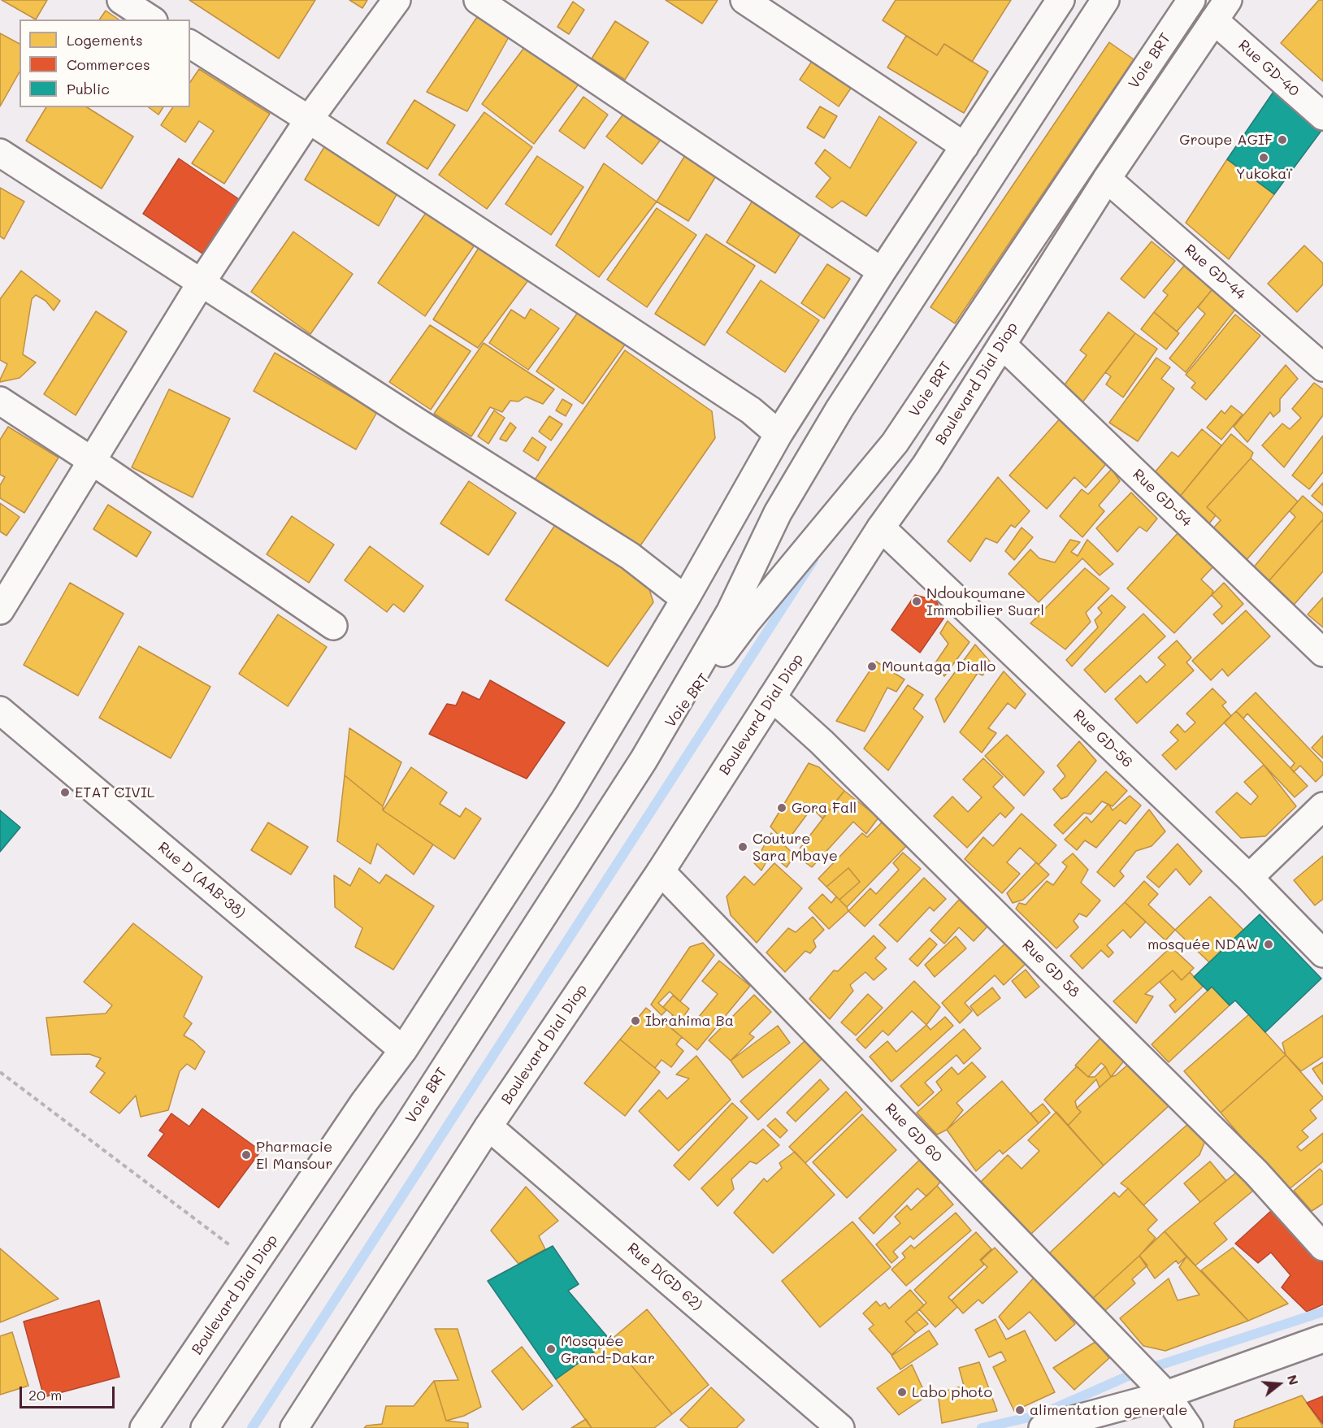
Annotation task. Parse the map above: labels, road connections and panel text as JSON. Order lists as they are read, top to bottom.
{
  "streets": {
    "street": [
      "Voie BRT",
      "Rue GD-40",
      "Rue GD-44",
      "Boulevard Dial Diop",
      "Rue GD-54",
      "Rue GD-56",
      "Rue D (AAB-38)",
      "Rue GD 58",
      "Rue GD 60",
      "Rue D(GD 62)"
    ]
  },
  "crossings": [
    ["Rue GD-40", "Boulevard Dial Diop"],
    ["Rue GD-44", "Boulevard Dial Diop"],
    ["Boulevard Dial Diop", "Rue GD-54"],
    ["Boulevard Dial Diop", "Rue GD-56"],
    ["Boulevard Dial Diop", "Rue D (AAB-38)"],
    ["Boulevard Dial Diop", "Rue GD 58"],
    ["Boulevard Dial Diop", "Rue GD 60"],
    ["Boulevard Dial Diop", "Rue D(GD 62)"]
  ],
  "places": [
    "Groupe AGIF",
    "Yukokaï",
    "Ndoukoumane Immobilier Suarl",
    "Mountaga Diallo",
    "ETAT CIVIL",
    "Gora Fall",
    "Couture Sara Mbaye",
    "mosquée NDAW",
    "Ibrahima Ba",
    "Pharmacie El Mansour",
    "Mosquée Grand-Dakar",
    "Labo photo",
    "alimentation generale"
  ],
  "legend": ["Logements", "Commerces", "Public"],
  "scale_bar": "20 m",
  "north": "right"
}
